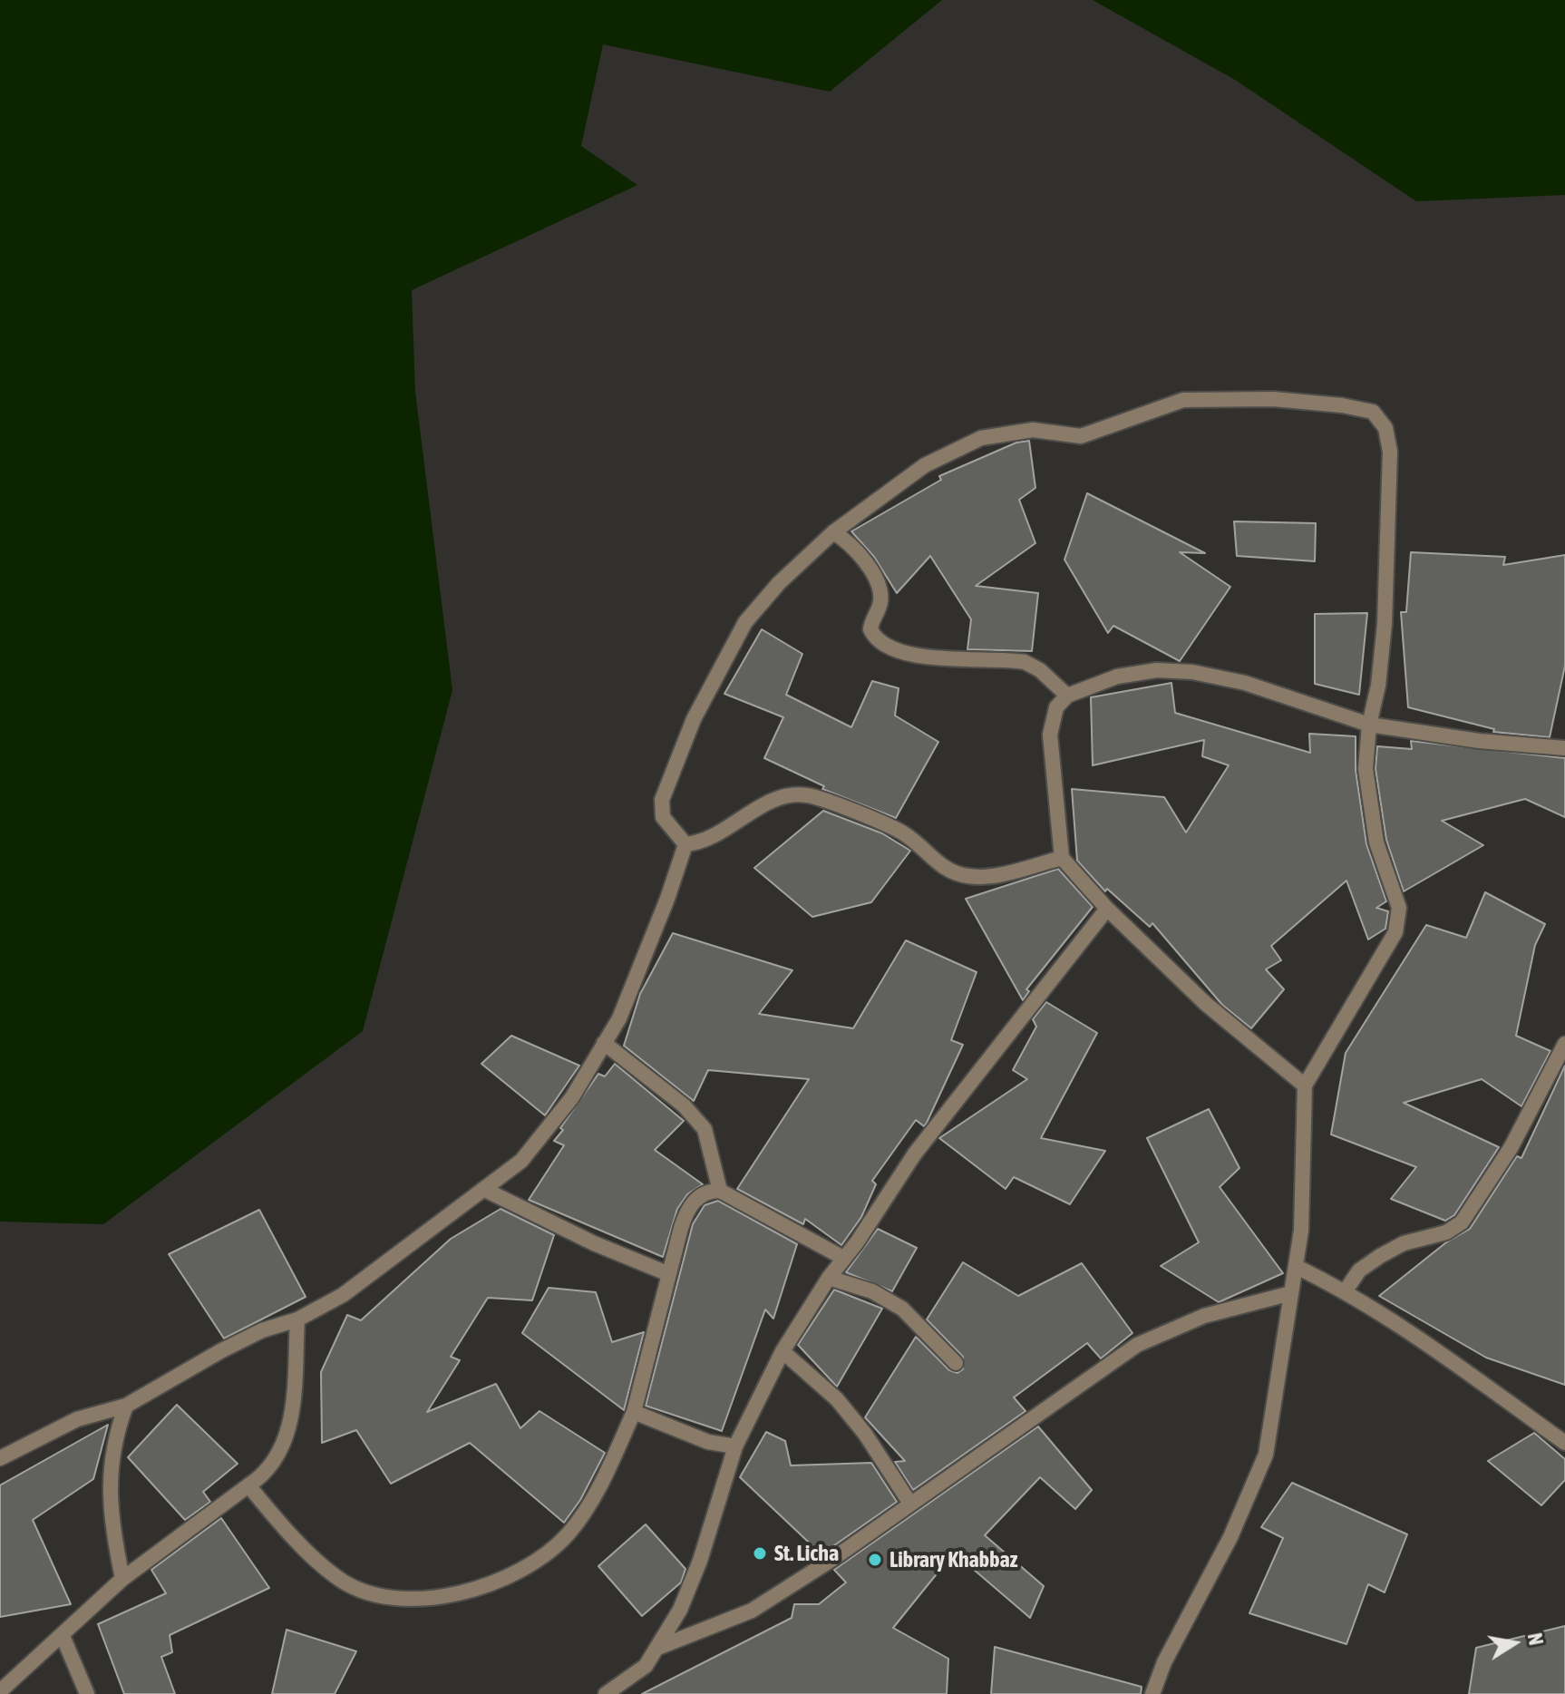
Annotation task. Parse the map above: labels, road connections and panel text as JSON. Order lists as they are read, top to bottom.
{
  "places": ["St. Licha", "Library Khabbaz"],
  "north": "right"
}
